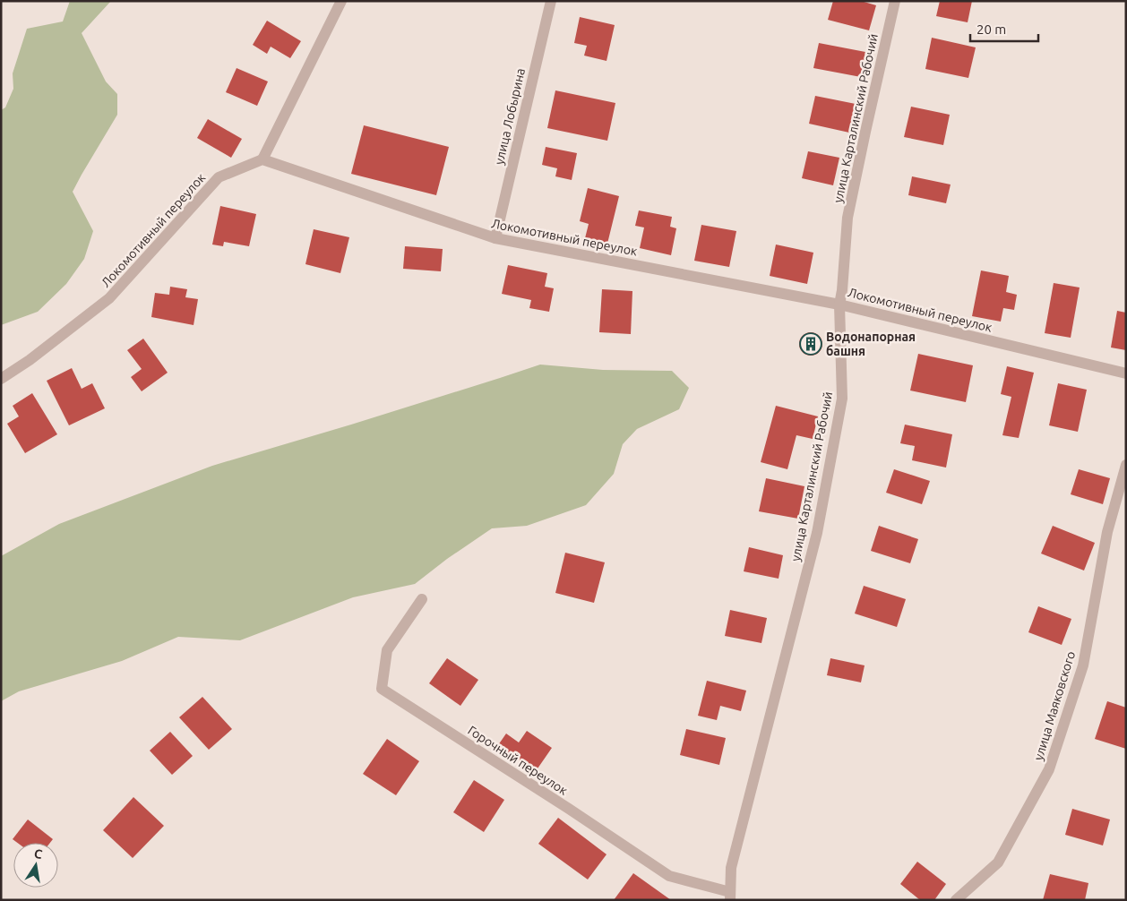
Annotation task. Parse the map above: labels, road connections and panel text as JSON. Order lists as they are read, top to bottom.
{
  "streets": {
    "street": [
      "улица Лобырина",
      "улица Карталинский Рабочий",
      "Локомотивный переулок",
      "улица Маяковского",
      "Горочный переулок"
    ]
  },
  "crossings": [
    ["улица Лобырина", "Локомотивный переулок"],
    ["улица Карталинский Рабочий", "Локомотивный переулок"],
    ["улица Карталинский Рабочий", "Горочный переулок"]
  ],
  "places": {
    "building": ["Водонапорная башня"]
  },
  "scale_bar": "20 m",
  "north": "top"
}
